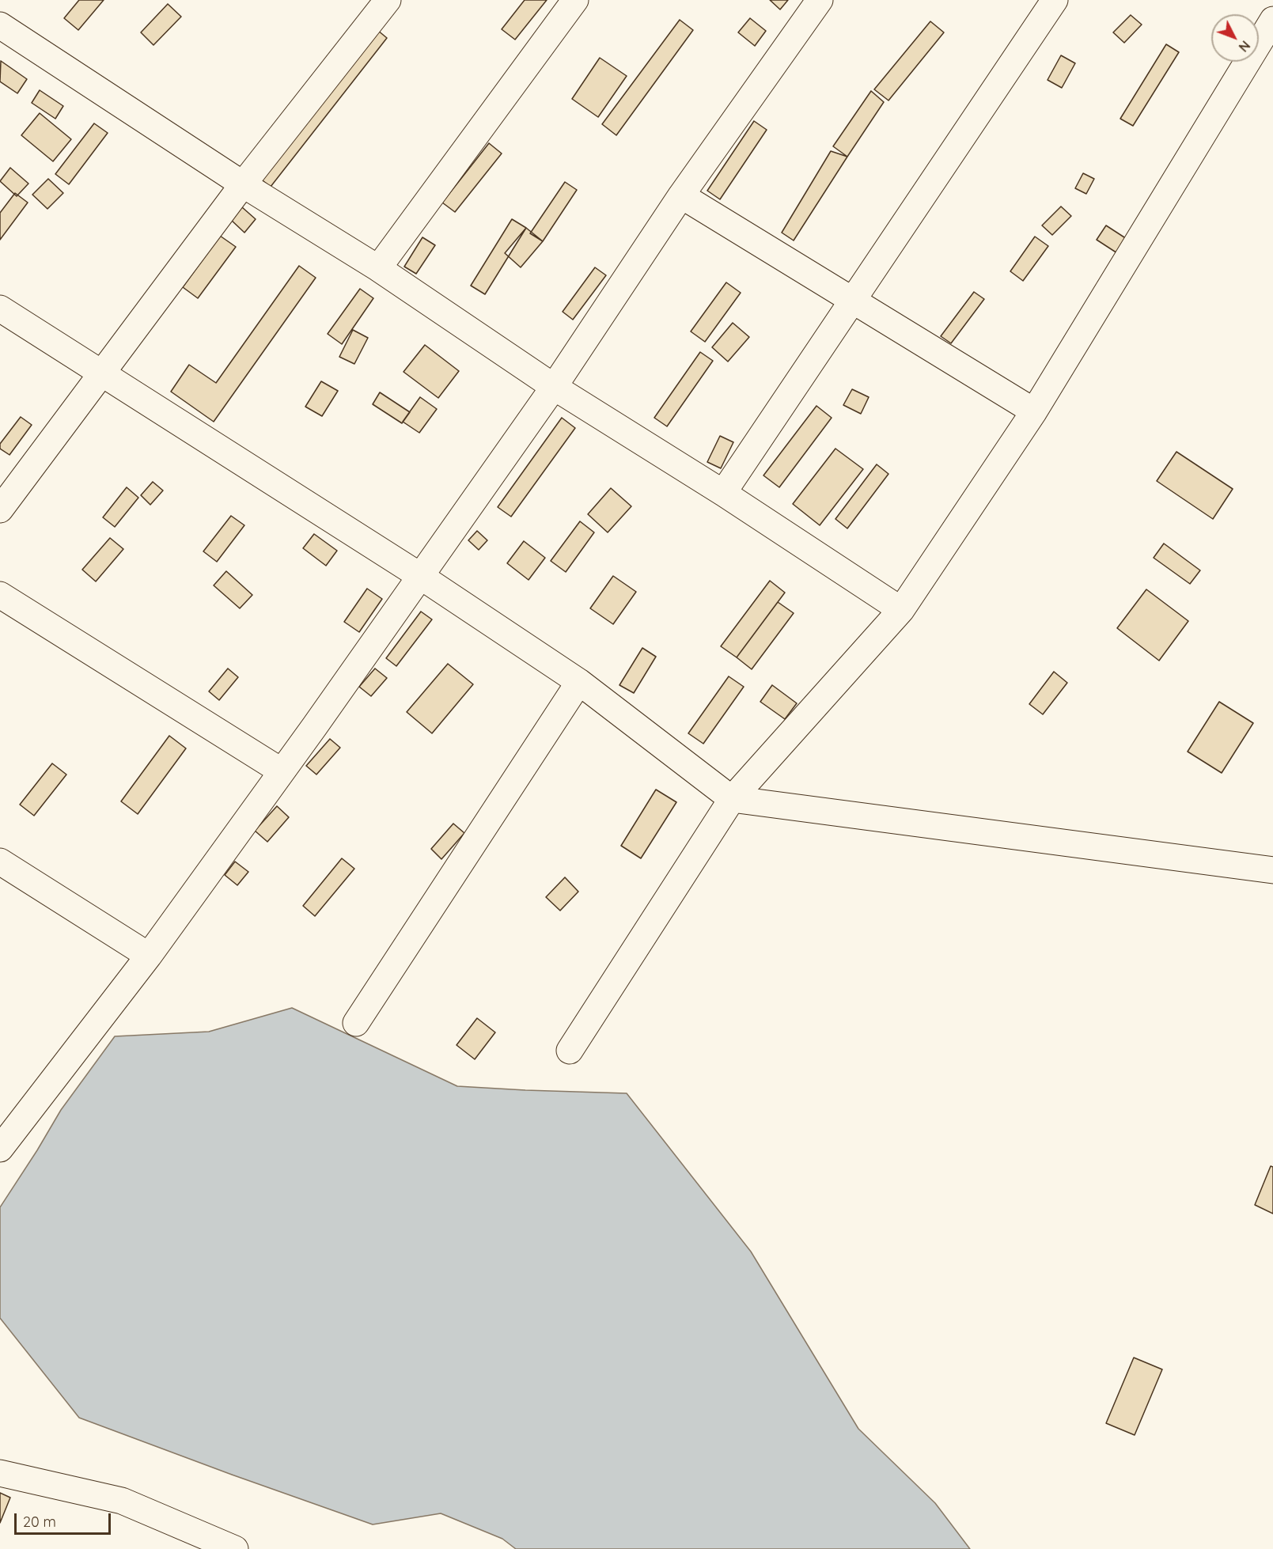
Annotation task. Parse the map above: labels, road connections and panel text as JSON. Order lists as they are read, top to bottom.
{
  "scale_bar": "20 m",
  "north": "bottom right"
}
